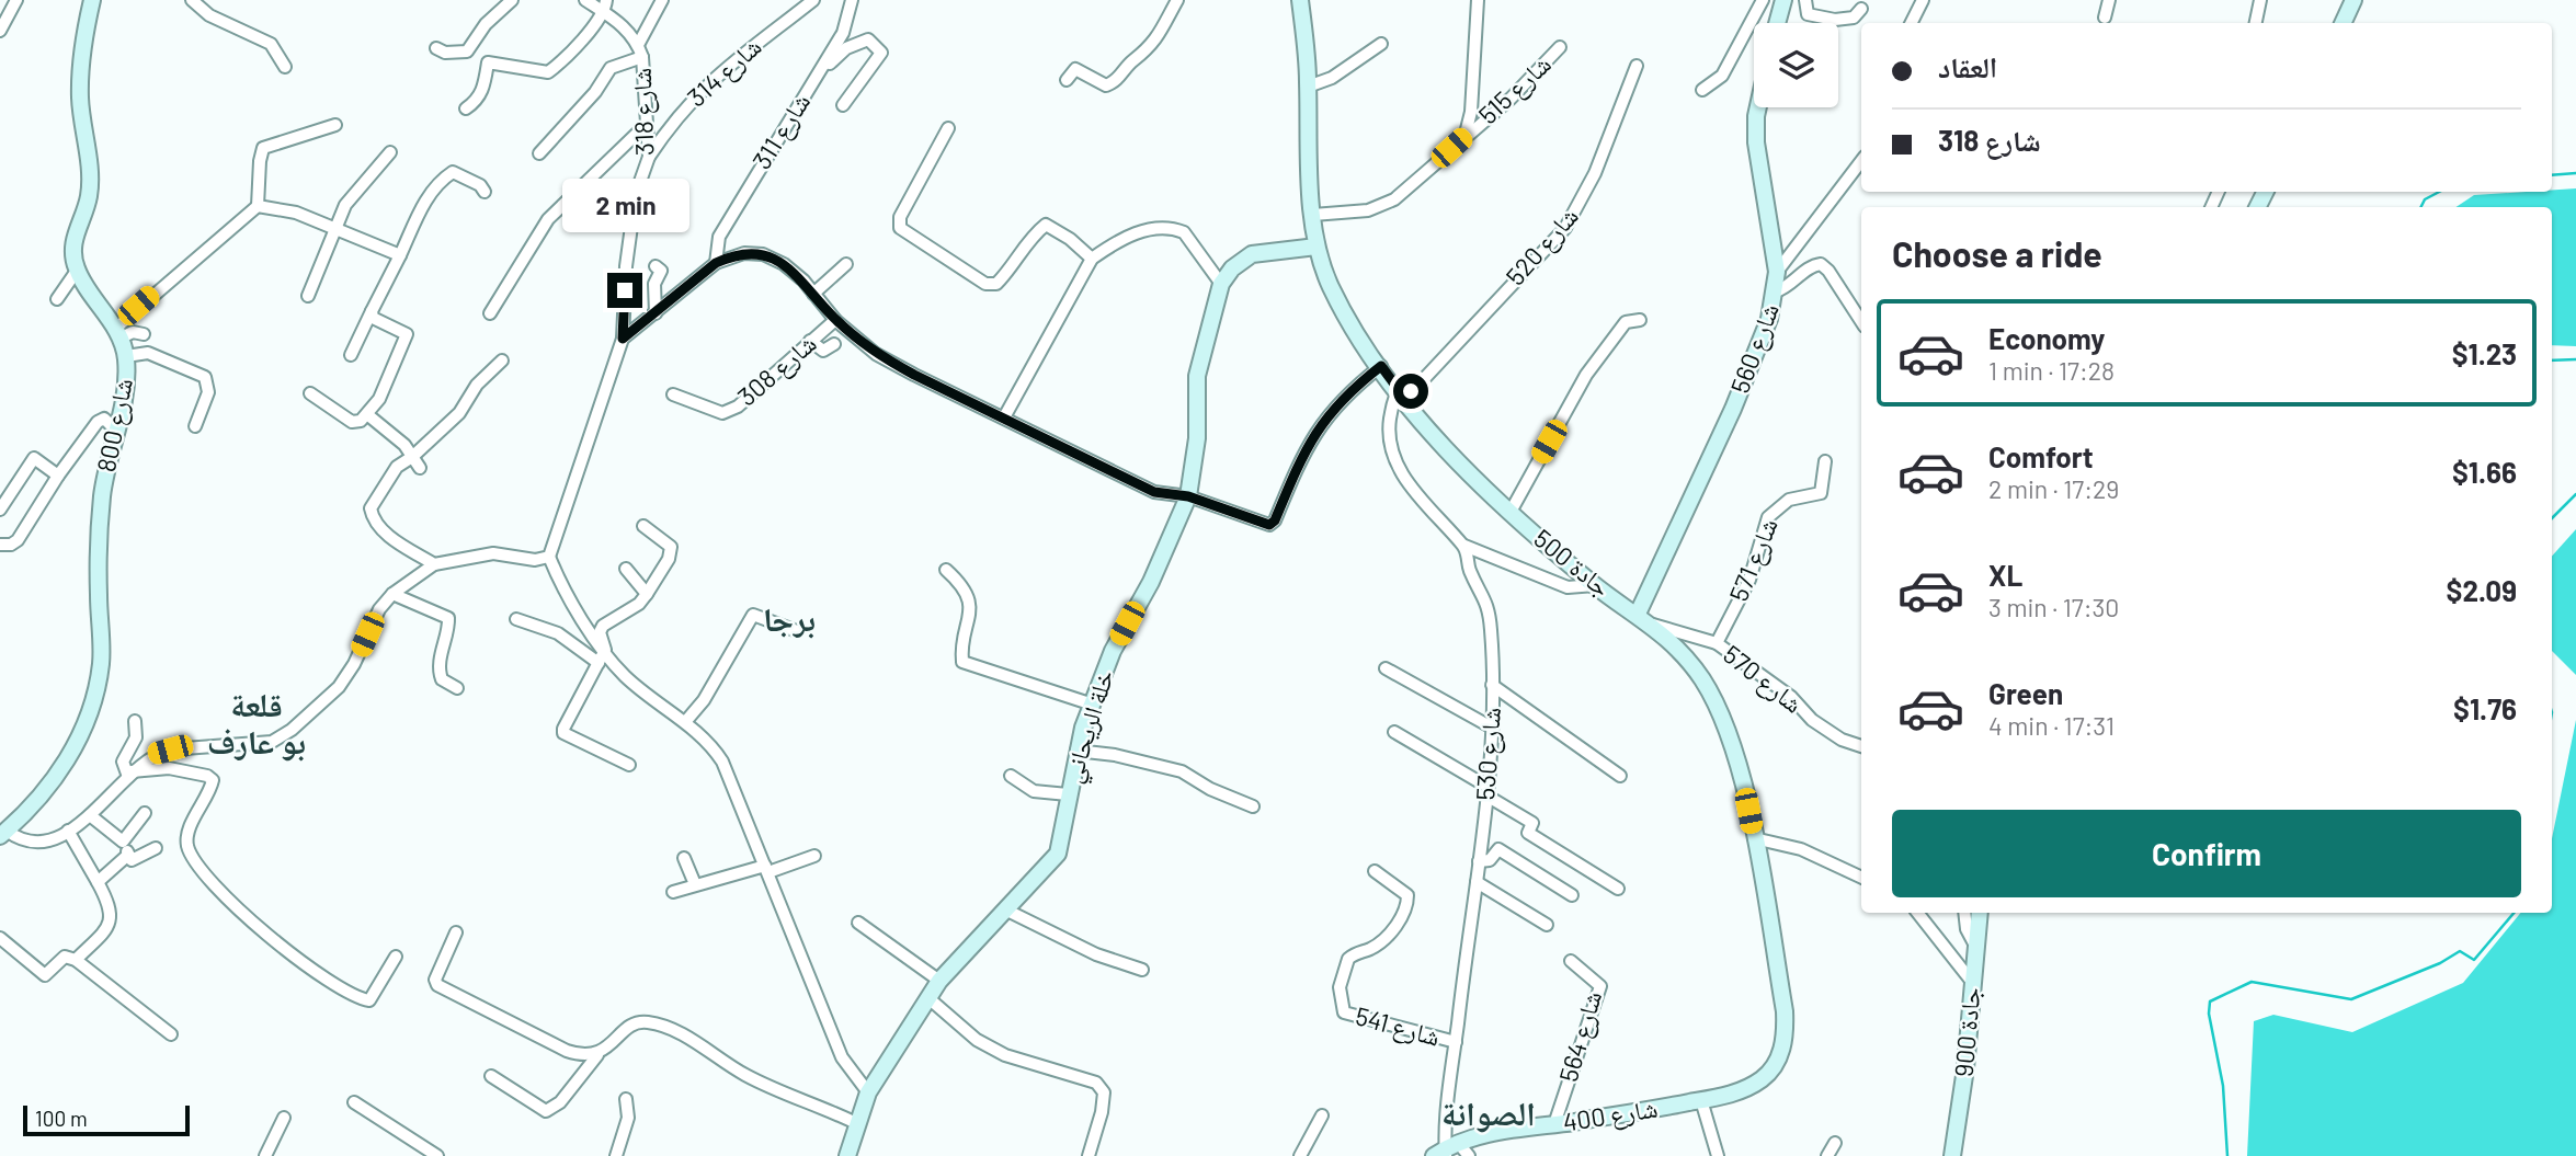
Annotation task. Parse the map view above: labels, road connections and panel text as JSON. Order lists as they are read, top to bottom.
{
  "streets": {
    "main road": [
      "شارع 560",
      "شارع 800",
      "جادة 500",
      "خلة الريحاني",
      "جادة 900",
      "شارع 400"
    ],
    "street": [
      "شارع 314",
      "شارع 515",
      "شارع 318",
      "شارع 311",
      "شارع 520",
      "شارع 308",
      "شارع 571",
      "شارع 570",
      "شارع 530",
      "شارع 541",
      "شارع 564"
    ]
  },
  "crossings": [
    ["شارع 314", "شارع 318"],
    ["شارع 515", "جادة 500"],
    ["شارع 520", "جادة 500"],
    ["شارع 520", "شارع 530"],
    ["شارع 560", "جادة 500"],
    ["شارع 571", "شارع 570"],
    ["جادة 500", "شارع 570"],
    ["جادة 500", "شارع 530"],
    ["جادة 500", "شارع 400"],
    ["شارع 530", "شارع 541"],
    ["شارع 530", "شارع 400"],
    ["شارع 564", "شارع 400"]
  ],
  "districts": ["برجا", "قلعة بو عارف", "الصوانة"],
  "scale_bar": "100 m",
  "page": {
    "banner": ["العقاد", "شارع 318"],
    "bubble": "2 min",
    "heading": "Choose a ride",
    "list": [
      {
        "name": "Economy",
        "note": "1 min · 17:28",
        "value": "$1.23"
      },
      {
        "name": "Comfort",
        "note": "2 min · 17:29",
        "value": "$1.66"
      },
      {
        "name": "XL",
        "note": "3 min · 17:30",
        "value": "$2.09"
      },
      {
        "name": "Green",
        "note": "4 min · 17:31",
        "value": "$1.76"
      }
    ],
    "buttons": "Confirm",
    "scale": "100 m"
  }
}
